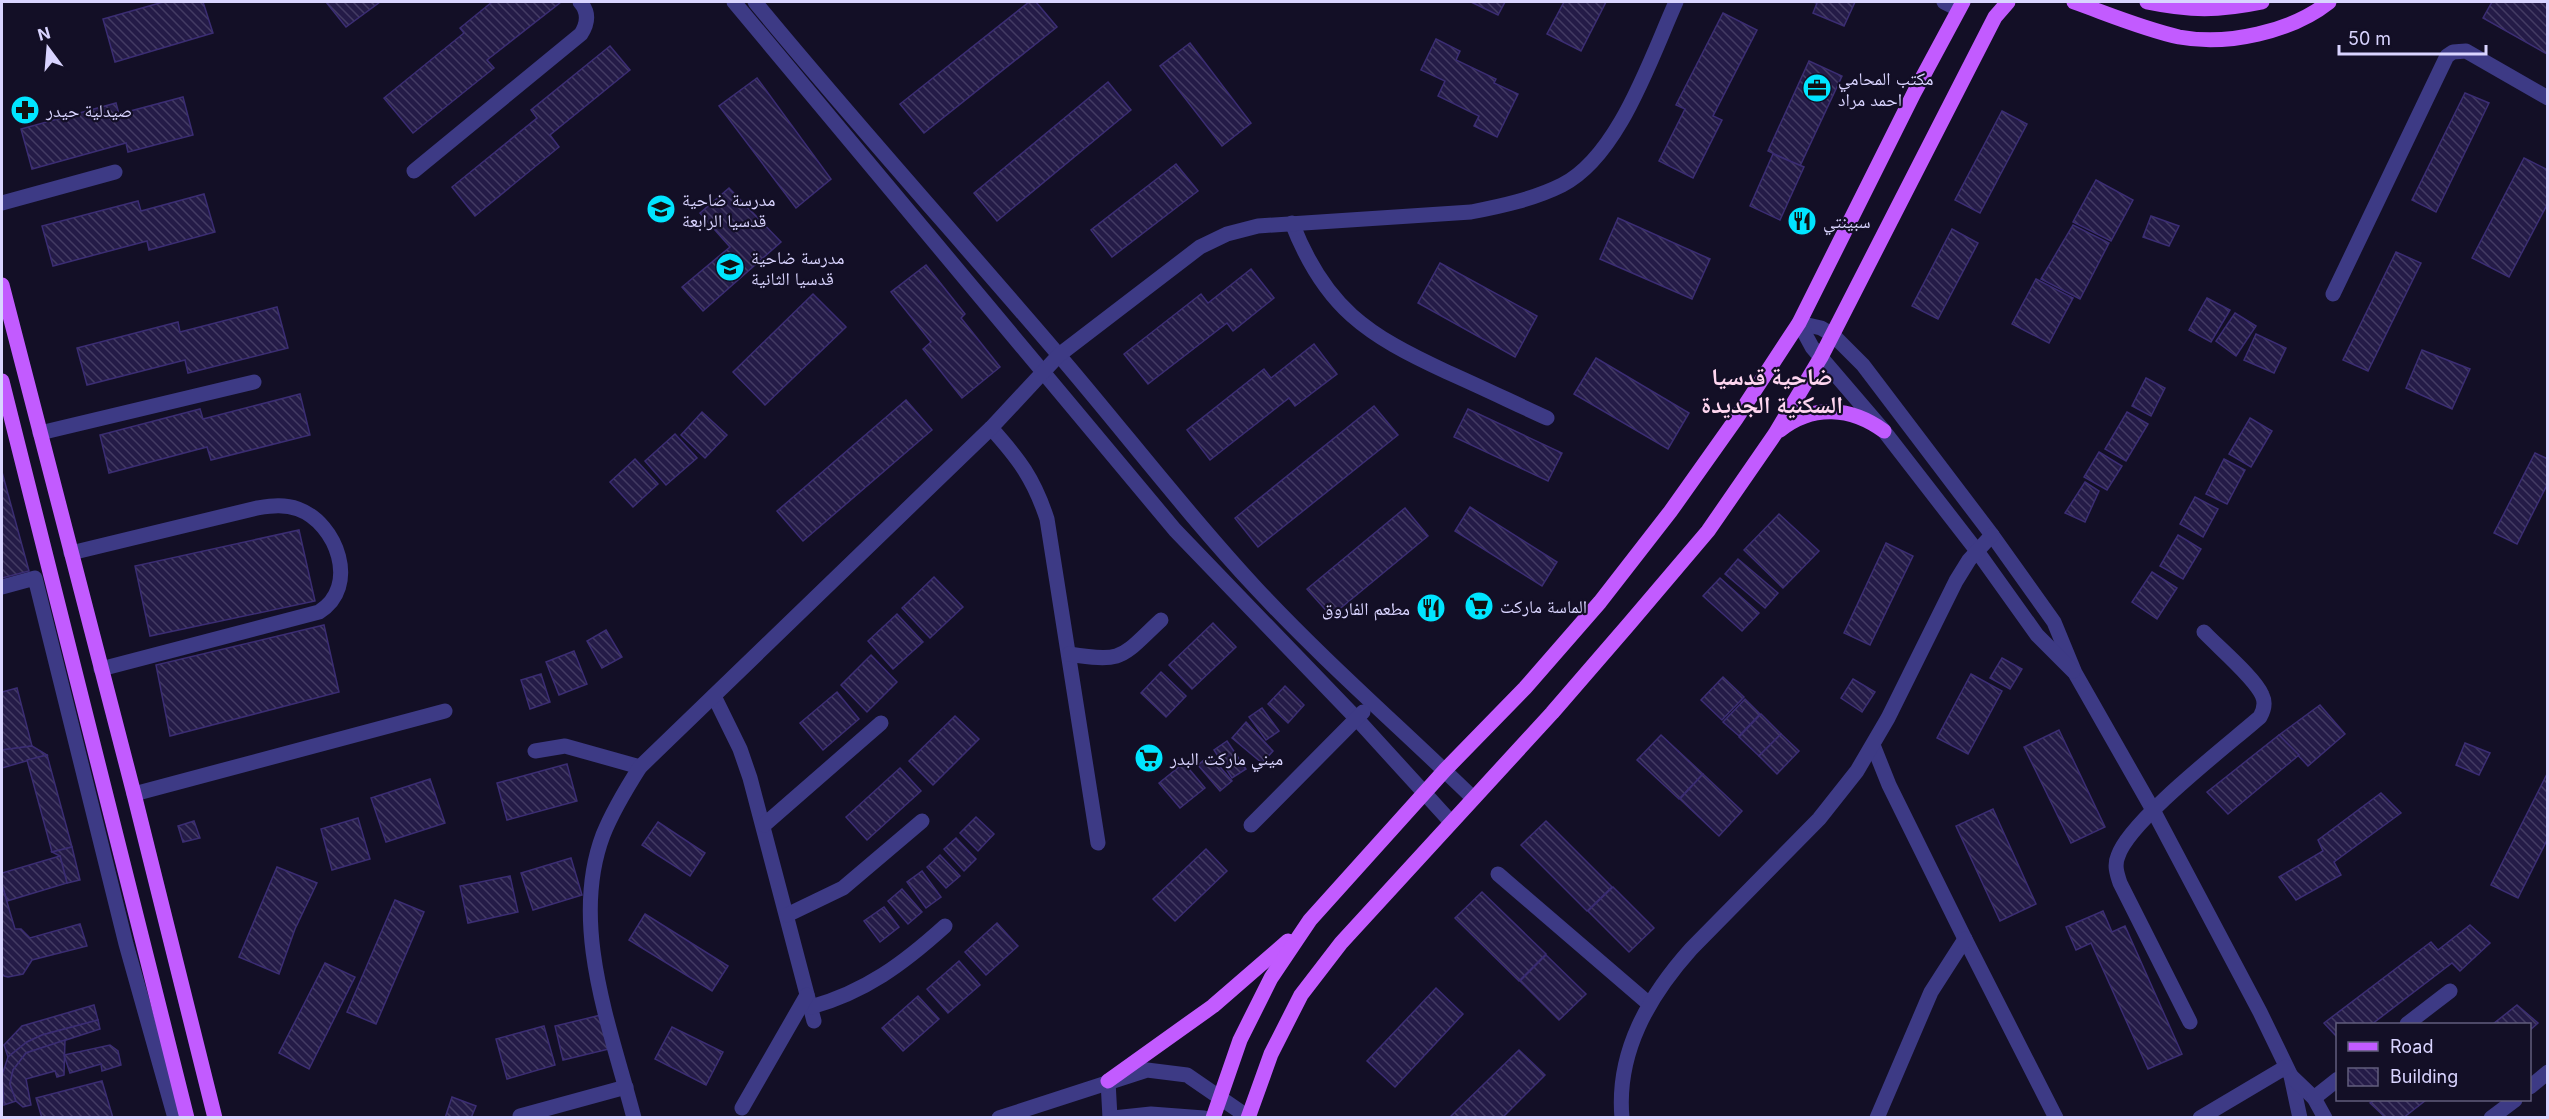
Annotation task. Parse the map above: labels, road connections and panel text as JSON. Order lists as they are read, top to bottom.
{
  "districts": ["ضاحية قدسيا السكنية الجديدة"],
  "places": {
    "office": ["مكتب المحامي احمد مراد"],
    "pharmacy": ["صيدلية حيدر"],
    "school or university": ["مدرسة ضاحية قدسيا الرابعة", "مدرسة ضاحية قدسيا الثانية"],
    "restaurant": ["سبينتي", "مطعم الفاروق"],
    "supermarket": ["الماسة ماركت", "ميني ماركت البدر"]
  },
  "legend": ["Road", "Building"],
  "scale_bar": "50 m",
  "north": "top"
}
